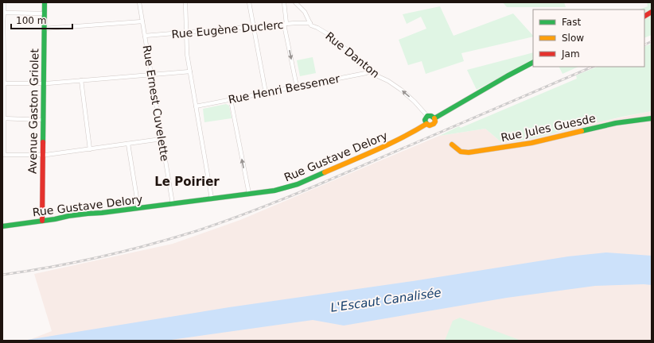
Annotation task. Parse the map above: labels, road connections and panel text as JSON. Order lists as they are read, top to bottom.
{
  "streets": {
    "street": [
      "Rue Eugène Duclerc",
      "Rue Danton",
      "Rue Henri Bessemer",
      "Rue Ernest Cuvelette",
      "Avenue Gaston Griolet",
      "Rue Jules Guesde",
      "Rue Gustave Delory"
    ]
  },
  "crossings": [
    ["Rue Eugène Duclerc", "Rue Danton"],
    ["Rue Eugène Duclerc", "Rue Ernest Cuvelette"],
    ["Rue Danton", "Rue Henri Bessemer"],
    ["Rue Danton", "Rue Gustave Delory"],
    ["Rue Ernest Cuvelette", "Rue Gustave Delory"],
    ["Avenue Gaston Griolet", "Rue Gustave Delory"]
  ],
  "one_way": ["Rue Danton"],
  "districts": ["Le Poirier"],
  "water": ["L'Escaut Canalisée"],
  "legend": ["Fast", "Slow", "Jam"],
  "scale_bar": "100 m"
}
